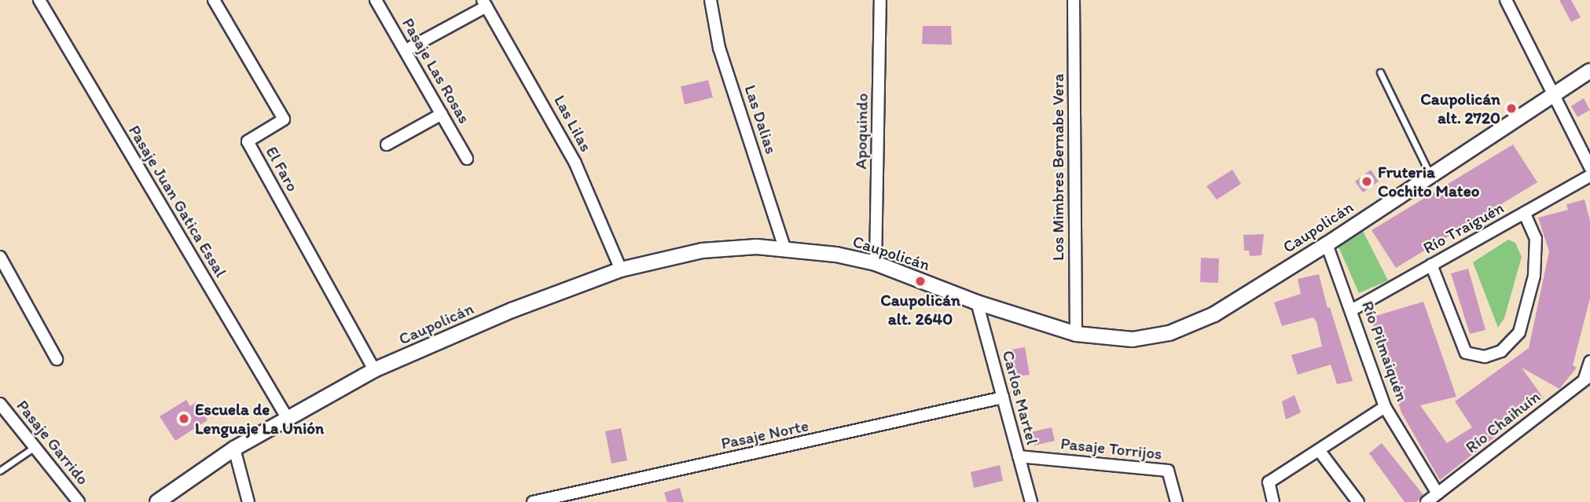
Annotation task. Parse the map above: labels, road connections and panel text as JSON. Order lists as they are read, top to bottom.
{
  "streets": {
    "street": [
      "Pasaje Las Rosas",
      "Las Dalias",
      "Las Lilas",
      "Apoquindo",
      "Los Mimbres Bernabe Vera",
      "El Faro",
      "Pasaje Juan Gatica Essal",
      "Caupolicán",
      "Río Traiguén",
      "Río Pilmaiquén",
      "Carlos Martel",
      "Río Chaihuín",
      "Pasaje Norte",
      "Pasaje Garrido",
      "Pasaje Torrijos"
    ]
  },
  "crossings": [
    ["Las Dalias", "Caupolicán"],
    ["Las Lilas", "Caupolicán"],
    ["Apoquindo", "Caupolicán"],
    ["Los Mimbres Bernabe Vera", "Caupolicán"],
    ["El Faro", "Caupolicán"],
    ["Pasaje Juan Gatica Essal", "Caupolicán"],
    ["Caupolicán", "Río Pilmaiquén"],
    ["Caupolicán", "Carlos Martel"],
    ["Río Traiguén", "Río Pilmaiquén"],
    ["Río Pilmaiquén", "Río Chaihuín"],
    ["Carlos Martel", "Pasaje Norte"],
    ["Carlos Martel", "Pasaje Torrijos"]
  ],
  "places": [
    "Caupolicán alt. 2720",
    "Fruteria Cochito Mateo",
    "Caupolicán alt. 2640",
    "Escuela de Lenguaje La Unión"
  ]
}
